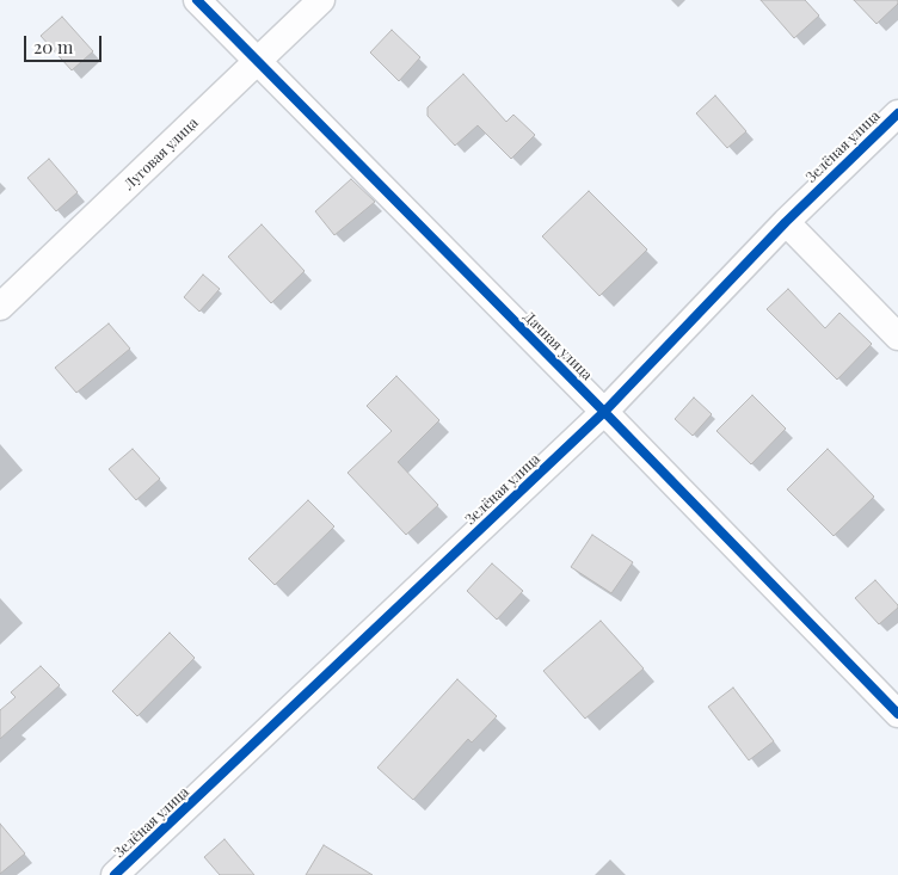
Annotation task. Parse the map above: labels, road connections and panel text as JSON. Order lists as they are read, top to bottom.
{
  "streets": {
    "street": ["Зелёная улица", "Луговая улица", "Дачная улица"]
  },
  "crossings": [
    ["Зелёная улица", "Дачная улица"],
    ["Луговая улица", "Дачная улица"]
  ],
  "scale_bar": "20 m"
}
